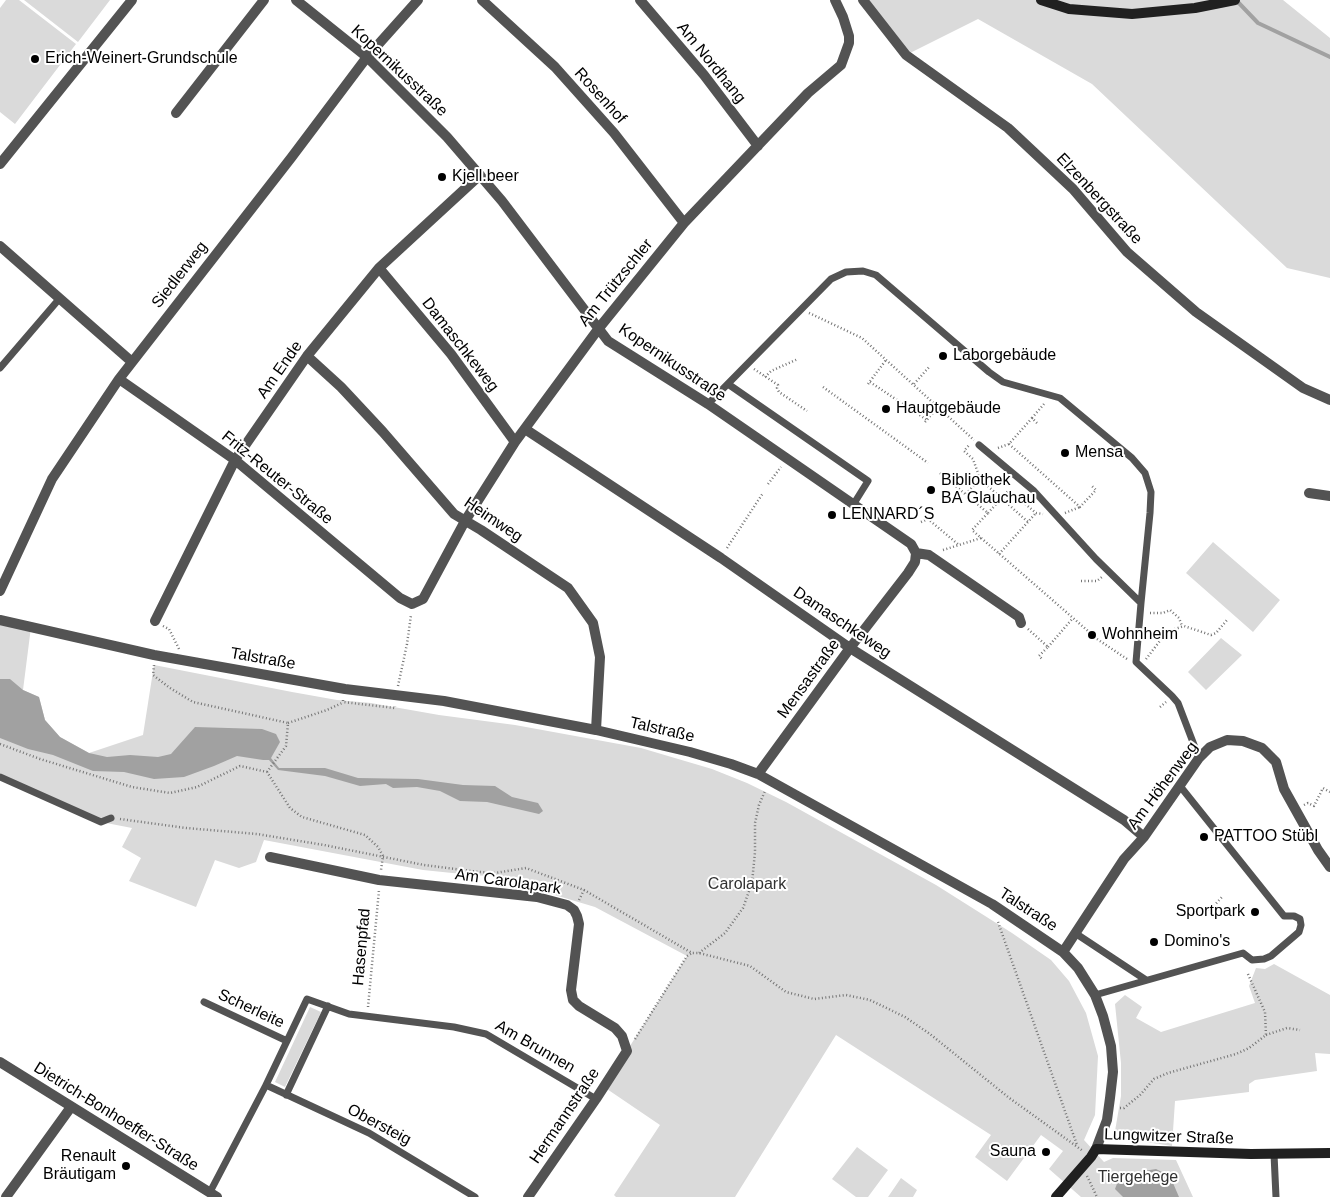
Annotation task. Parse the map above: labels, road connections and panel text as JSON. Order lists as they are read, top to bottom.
{
  "streets": {
    "street": [
      "Am Nordhang",
      "Kopernikusstraße",
      "Rosenhof",
      "Elzenbergstraße",
      "Siedlerweg",
      "Am Trützschler",
      "Damaschkeweg",
      "Am Ende",
      "Fritz-Reuter-Straße",
      "Heimweg",
      "Talstraße",
      "Mensastraße",
      "Am Höhenweg",
      "Am Carolapark",
      "Hermannstraße",
      "Dietrich-Bonhoeffer-Straße",
      "Lungwitzer Straße"
    ],
    "lane": ["Scherleite", "Am Brunnen", "Obersteig"],
    "path": ["Hasenpfad"]
  },
  "crossings": [
    ["Am Nordhang", "Am Trützschler"],
    ["Kopernikusstraße", "Siedlerweg"],
    ["Kopernikusstraße", "Am Trützschler"],
    ["Kopernikusstraße", "Am Ende"],
    ["Kopernikusstraße", "Mensastraße"],
    ["Rosenhof", "Am Trützschler"],
    ["Siedlerweg", "Fritz-Reuter-Straße"],
    ["Am Trützschler", "Damaschkeweg"],
    ["Am Trützschler", "Fritz-Reuter-Straße"],
    ["Am Trützschler", "Heimweg"],
    ["Damaschkeweg", "Am Ende"],
    ["Damaschkeweg", "Mensastraße"],
    ["Damaschkeweg", "Am Höhenweg"],
    ["Am Ende", "Fritz-Reuter-Straße"],
    ["Am Ende", "Heimweg"],
    ["Heimweg", "Talstraße"],
    ["Talstraße", "Mensastraße"],
    ["Talstraße", "Am Höhenweg"],
    ["Talstraße", "Lungwitzer Straße"],
    ["Am Carolapark", "Hasenpfad"],
    ["Am Carolapark", "Hermannstraße"],
    ["Hasenpfad", "Am Brunnen"],
    ["Scherleite", "Am Brunnen"],
    ["Am Brunnen", "Hermannstraße"]
  ],
  "parks": ["Carolapark", "Tiergehege"],
  "places": [
    "Erich-Weinert-Grundschule",
    "Kjell.beer",
    "Laborgebäude",
    "Hauptgebäude",
    "Mensa",
    "Bibliothek BA Glauchau",
    "LENNARD´S",
    "Wohnheim",
    "PATTOO Stübl",
    "Sportpark",
    "Domino's",
    "Sauna",
    "Renault Bräutigam"
  ]
}
